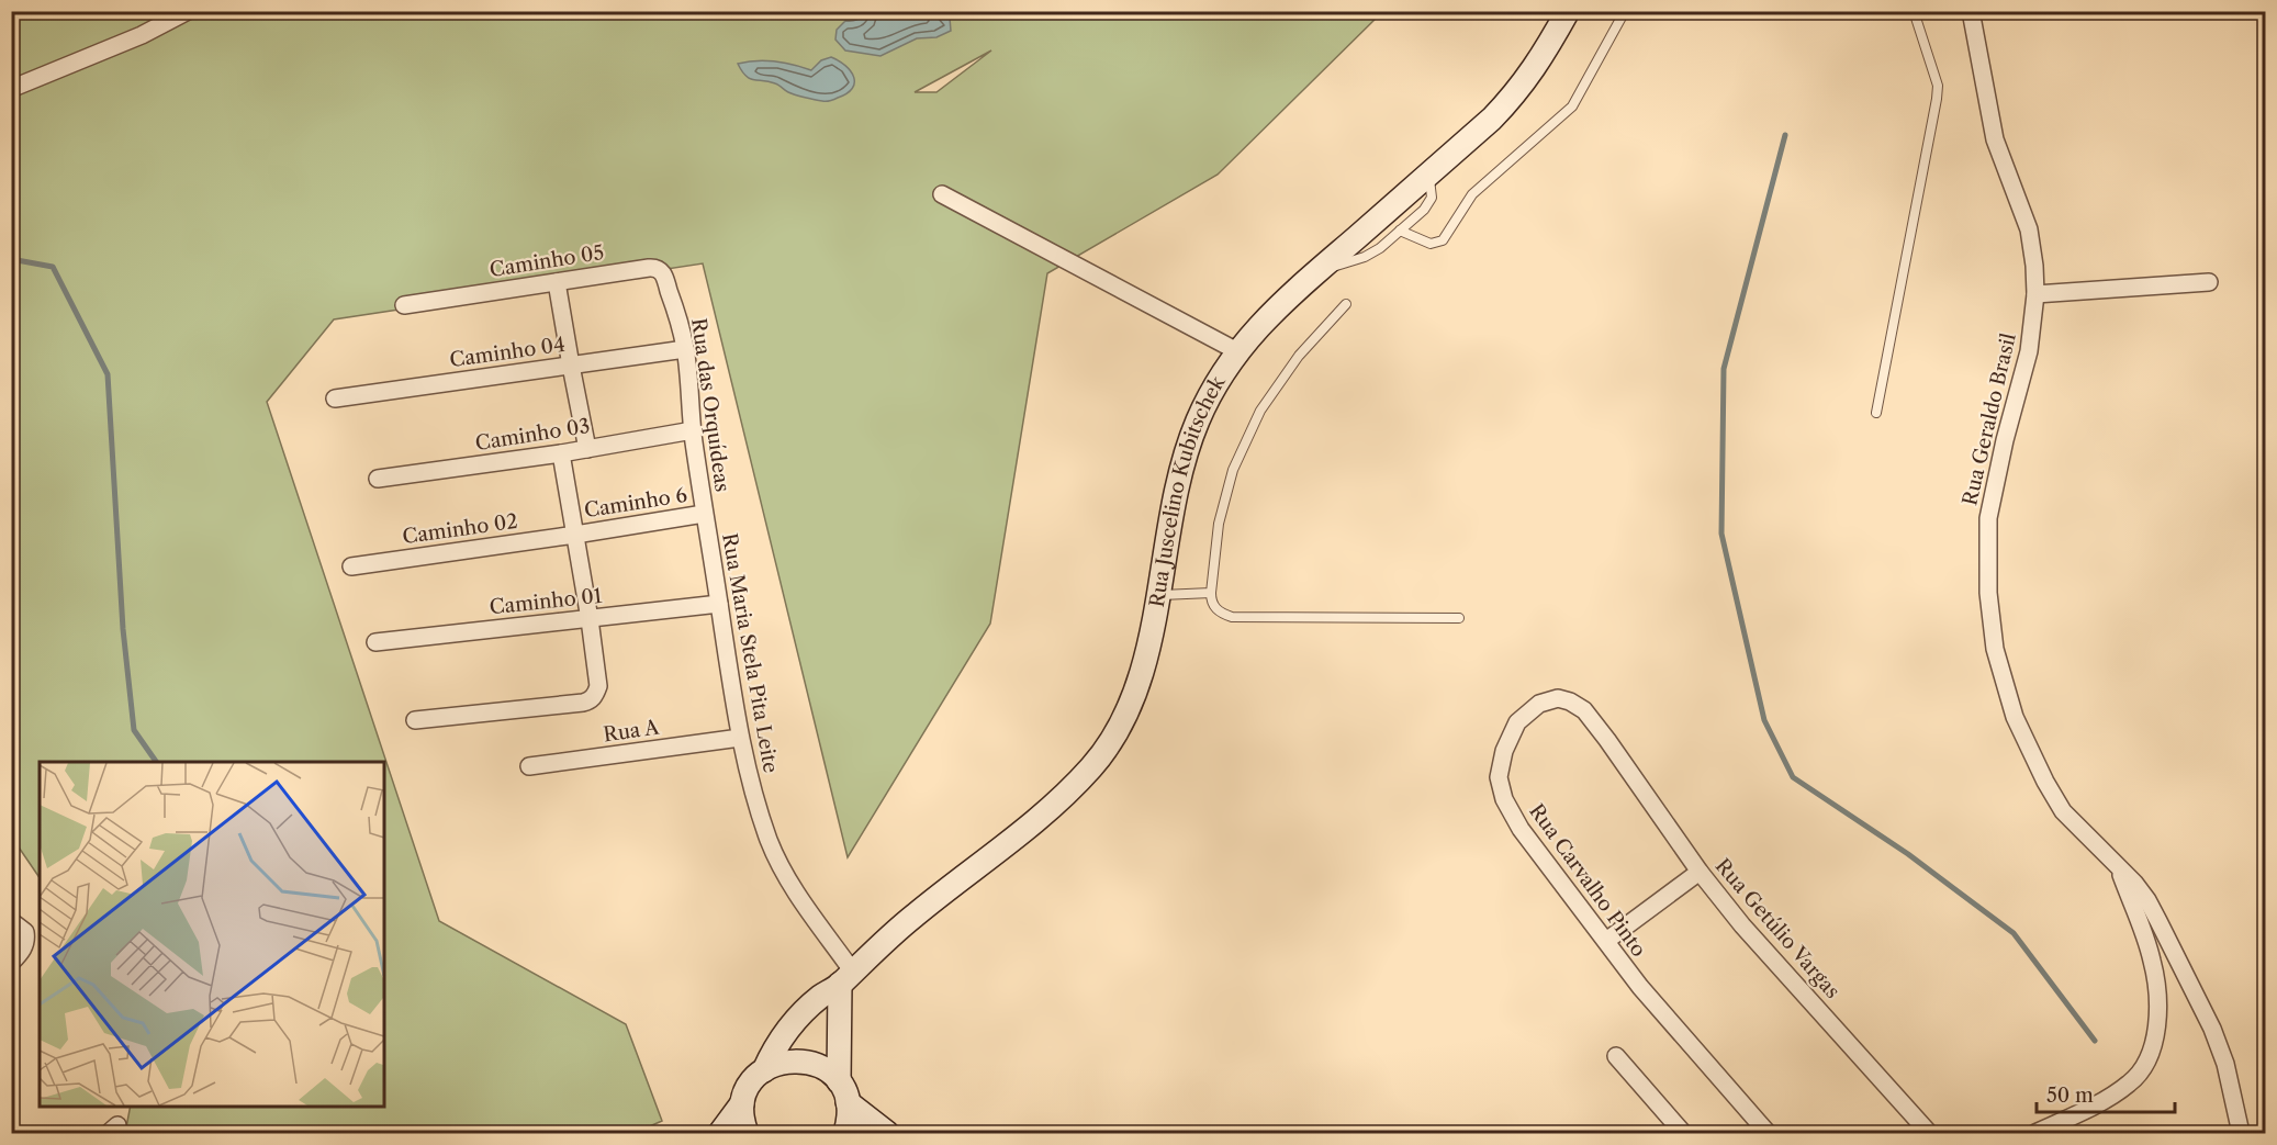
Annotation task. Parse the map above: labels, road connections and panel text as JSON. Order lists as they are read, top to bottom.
{
  "streets": {
    "main road": ["Rua Juscelino Kubitschek"],
    "street": [
      "Caminho 05",
      "Caminho 04",
      "Rua das Orquídeas",
      "Rua Geraldo Brasil",
      "Caminho 03",
      "Caminho 6",
      "Caminho 02",
      "Caminho 01",
      "Rua Maria Stela Pita Leite",
      "Rua A",
      "Rua Carvalho Pinto",
      "Rua Getúlio Vargas"
    ]
  },
  "crossings": [
    ["Caminho 05", "Rua das Orquídeas"],
    ["Caminho 04", "Rua das Orquídeas"],
    ["Rua das Orquídeas", "Caminho 03"],
    ["Rua das Orquídeas", "Caminho 6"],
    ["Rua das Orquídeas", "Rua Maria Stela Pita Leite"],
    ["Rua Juscelino Kubitschek", "Rua Maria Stela Pita Leite"],
    ["Caminho 6", "Caminho 02"],
    ["Caminho 6", "Rua Maria Stela Pita Leite"],
    ["Caminho 01", "Rua Maria Stela Pita Leite"],
    ["Rua Maria Stela Pita Leite", "Rua A"],
    ["Rua Carvalho Pinto", "Rua Getúlio Vargas"]
  ],
  "scale_bar": "50 m"
}
